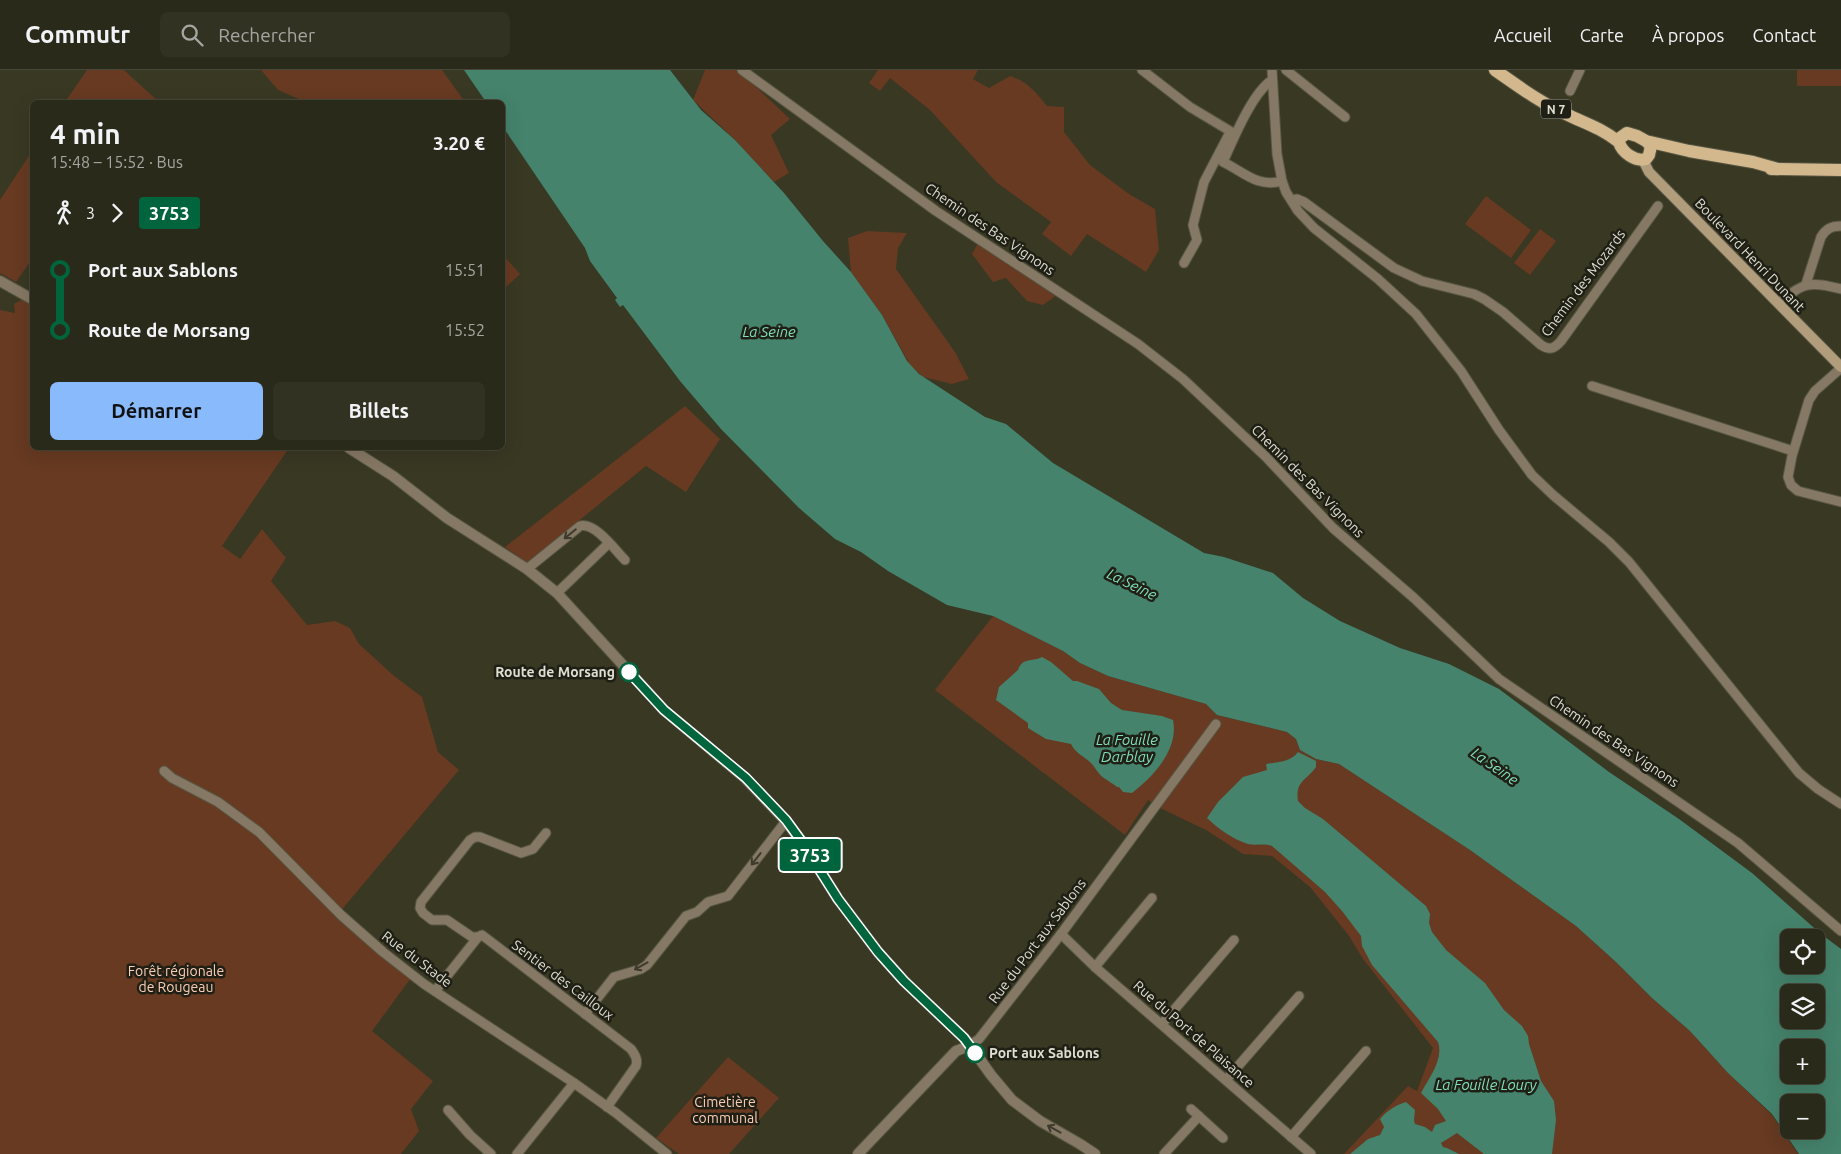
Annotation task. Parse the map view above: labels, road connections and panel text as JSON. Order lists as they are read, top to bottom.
{
  "streets": {
    "main road": ["N 7", "Boulevard Henri Dunant"],
    "street": [
      "Chemin des Bas Vignons",
      "Chemin des Mozards",
      "Rue du Port aux Sablons",
      "Rue du Stade",
      "Sentier des Cailloux",
      "Rue du Port de Plaisance"
    ]
  },
  "crossings": [
    ["N 7", "Boulevard Henri Dunant"],
    ["Rue du Port aux Sablons", "Rue du Port de Plaisance"],
    ["Rue du Stade", "Sentier des Cailloux"]
  ],
  "water": ["La Seine", "La Fouille Darblay", "La Fouille Loury"],
  "parks": ["Forêt régionale de Rougeau", "Cimetière communal"],
  "places": ["Route de Morsang", "Port aux Sablons"],
  "lines": ["bus line 3753"],
  "page": {
    "header": "Commutr",
    "search": "Rechercher",
    "nav": [
      "Accueil",
      "Carte",
      "À propos",
      "Contact"
    ],
    "on_map": "3753",
    "heading": ["4 min", "15:48 – 15:52 · Bus", "3.20 €"],
    "legs": ["3", "3753"],
    "list": [
      {
        "name": "Port aux Sablons",
        "value": "15:51"
      },
      {
        "name": "Route de Morsang",
        "value": "15:52"
      }
    ],
    "buttons": ["Démarrer", "Billets"],
    "map_buttons": ["+", "−"]
  }
}
